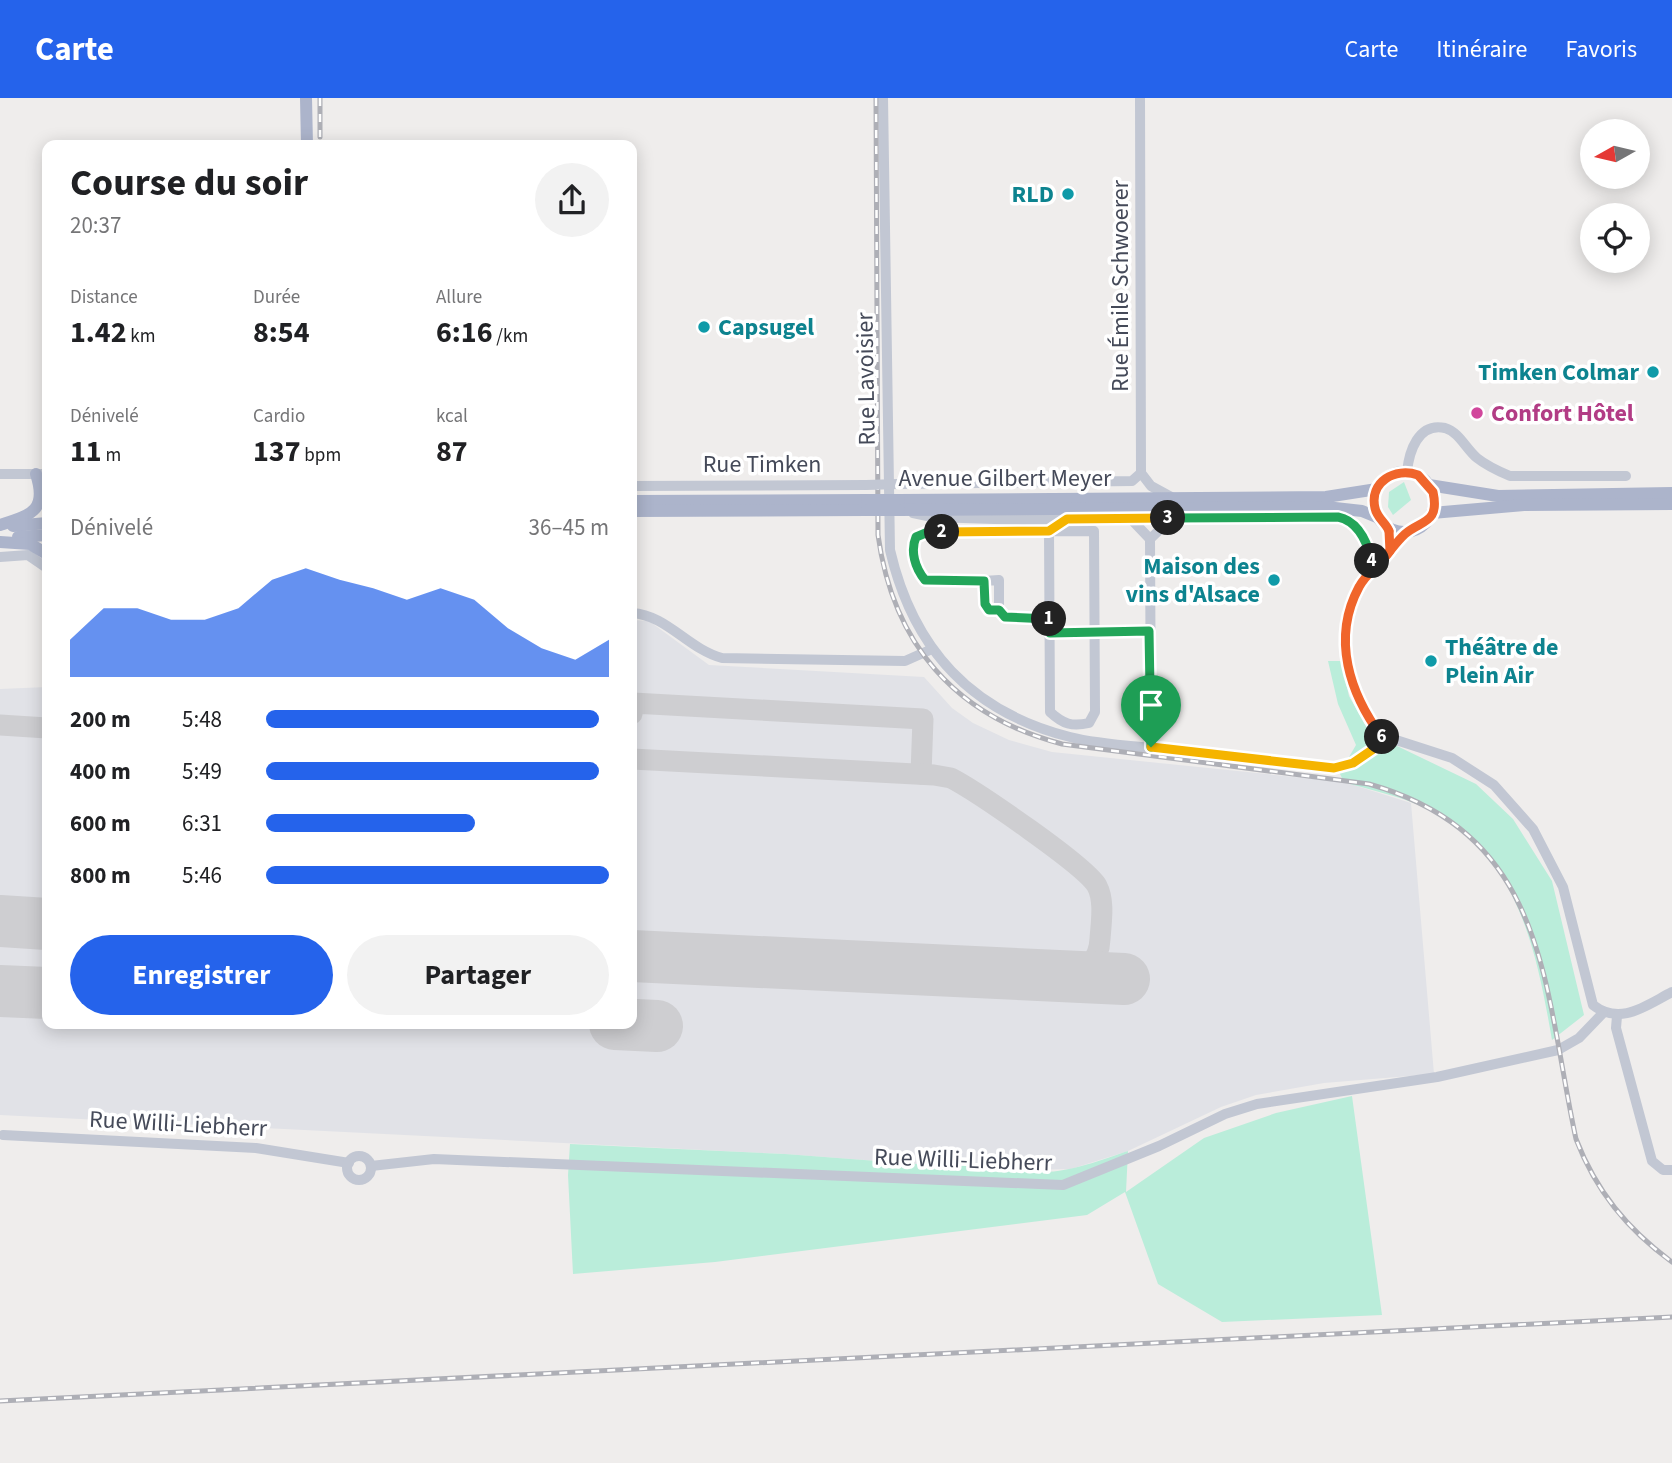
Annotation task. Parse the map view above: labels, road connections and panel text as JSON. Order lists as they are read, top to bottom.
{
  "streets": {
    "main road": ["Avenue Gilbert Meyer"],
    "street": [
      "Rue Émile Schwoerer",
      "Rue Lavoisier",
      "Rue Timken",
      "Rue Willi-Liebherr"
    ]
  },
  "crossings": [
    ["Rue Émile Schwoerer", "Rue Timken"]
  ],
  "places": [
    "RLD",
    "Capsugel",
    "Timken Colmar",
    "Confort Hôtel",
    "Maison des vins d'Alsace",
    "Théâtre de Plein Air"
  ],
  "north": "left",
  "page": {
    "header": "Carte",
    "nav": ["Carte", "Itinéraire", "Favoris"],
    "heading": ["Course du soir", "20:37"],
    "stats": [
      ["Distance", "1.42 km"],
      ["Durée", "8:54"],
      ["Allure", "6:16 /km"],
      ["Dénivelé", "11 m"],
      ["Cardio", "137 bpm"],
      ["kcal", "87"]
    ],
    "chart": ["Dénivelé", "36–45 m"],
    "pins": [
      "3",
      "2",
      "4",
      "1",
      "6"
    ],
    "list": [
      {
        "name": "200 m",
        "note": "5:48"
      },
      {
        "name": "400 m",
        "note": "5:49"
      },
      {
        "name": "600 m",
        "note": "6:31"
      },
      {
        "name": "800 m",
        "note": "5:46"
      }
    ],
    "buttons": ["Enregistrer", "Partager"]
  }
}
